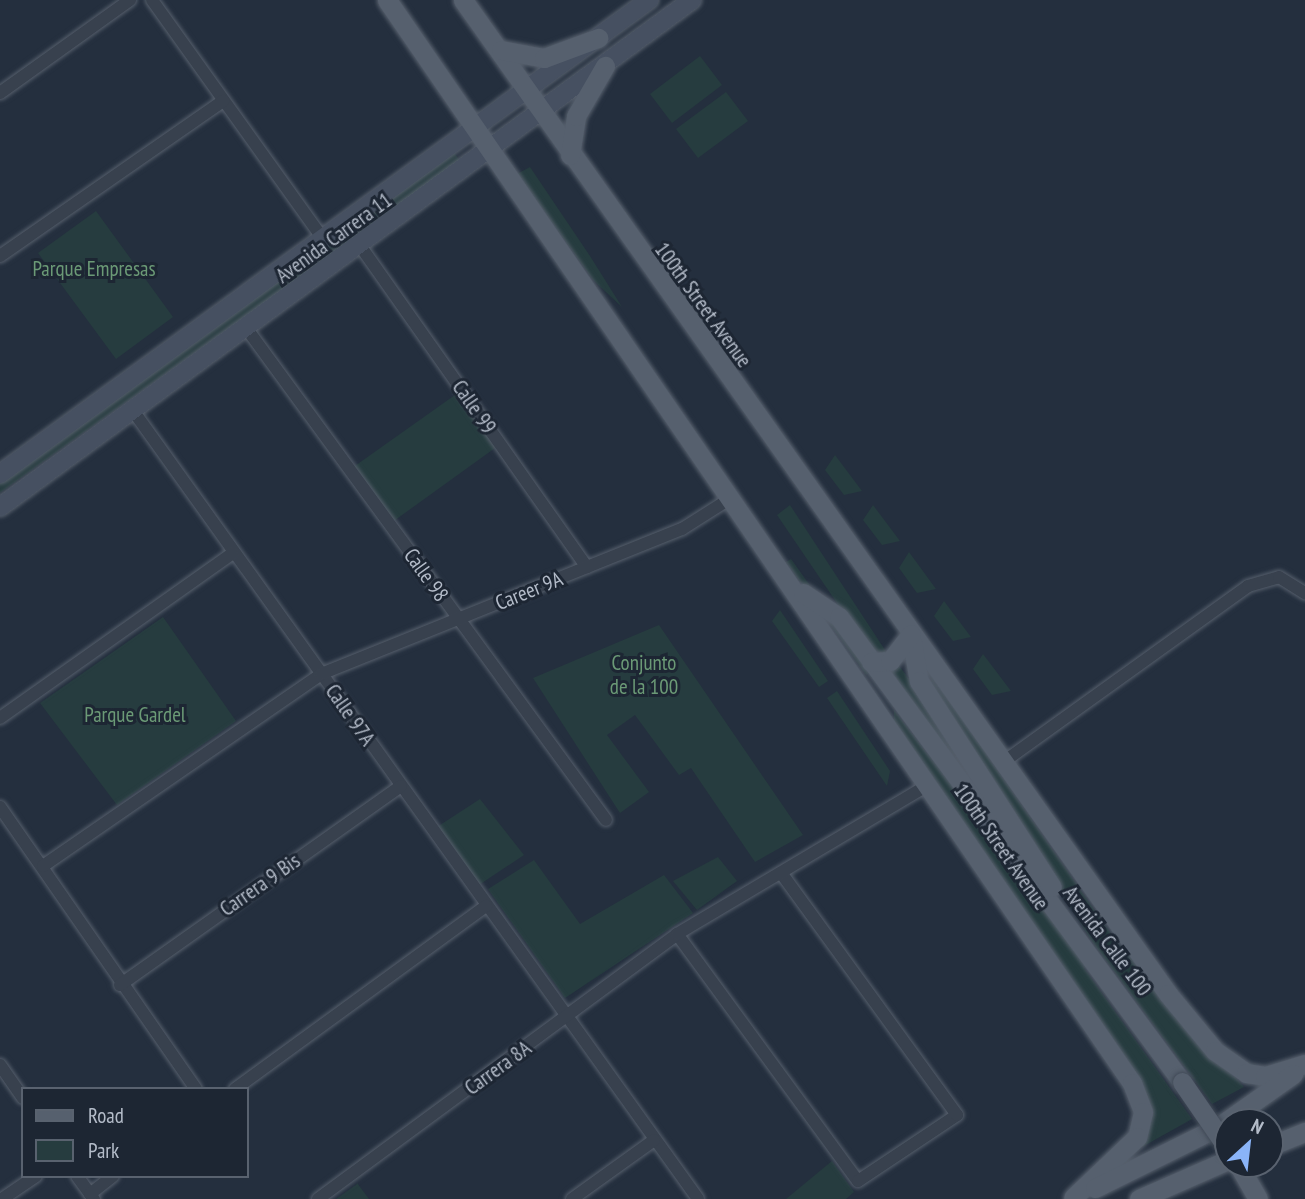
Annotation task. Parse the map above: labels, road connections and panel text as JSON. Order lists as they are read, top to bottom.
{
  "streets": {
    "main road": ["Avenida Carrera 11", "100th Street Avenue", "Avenida Calle 100"],
    "street": [
      "Calle 99",
      "Calle 98",
      "Career 9A",
      "Calle 97A",
      "Carrera 9 Bis",
      "Carrera 8A"
    ]
  },
  "crossings": [
    ["Avenida Carrera 11", "100th Street Avenue"],
    ["Avenida Carrera 11", "Calle 99"],
    ["Avenida Carrera 11", "Calle 98"],
    ["Avenida Carrera 11", "Calle 97A"],
    ["100th Street Avenue", "Career 9A"],
    ["100th Street Avenue", "Avenida Calle 100"],
    ["100th Street Avenue", "Carrera 8A"],
    ["Calle 99", "Career 9A"],
    ["Calle 98", "Career 9A"],
    ["Career 9A", "Calle 97A"],
    ["Calle 97A", "Carrera 9 Bis"],
    ["Calle 97A", "Carrera 8A"]
  ],
  "parks": ["Parque Empresas", "Conjunto de la 100", "Parque Gardel"],
  "legend": ["Road", "Park"],
  "north": "top right"
}
